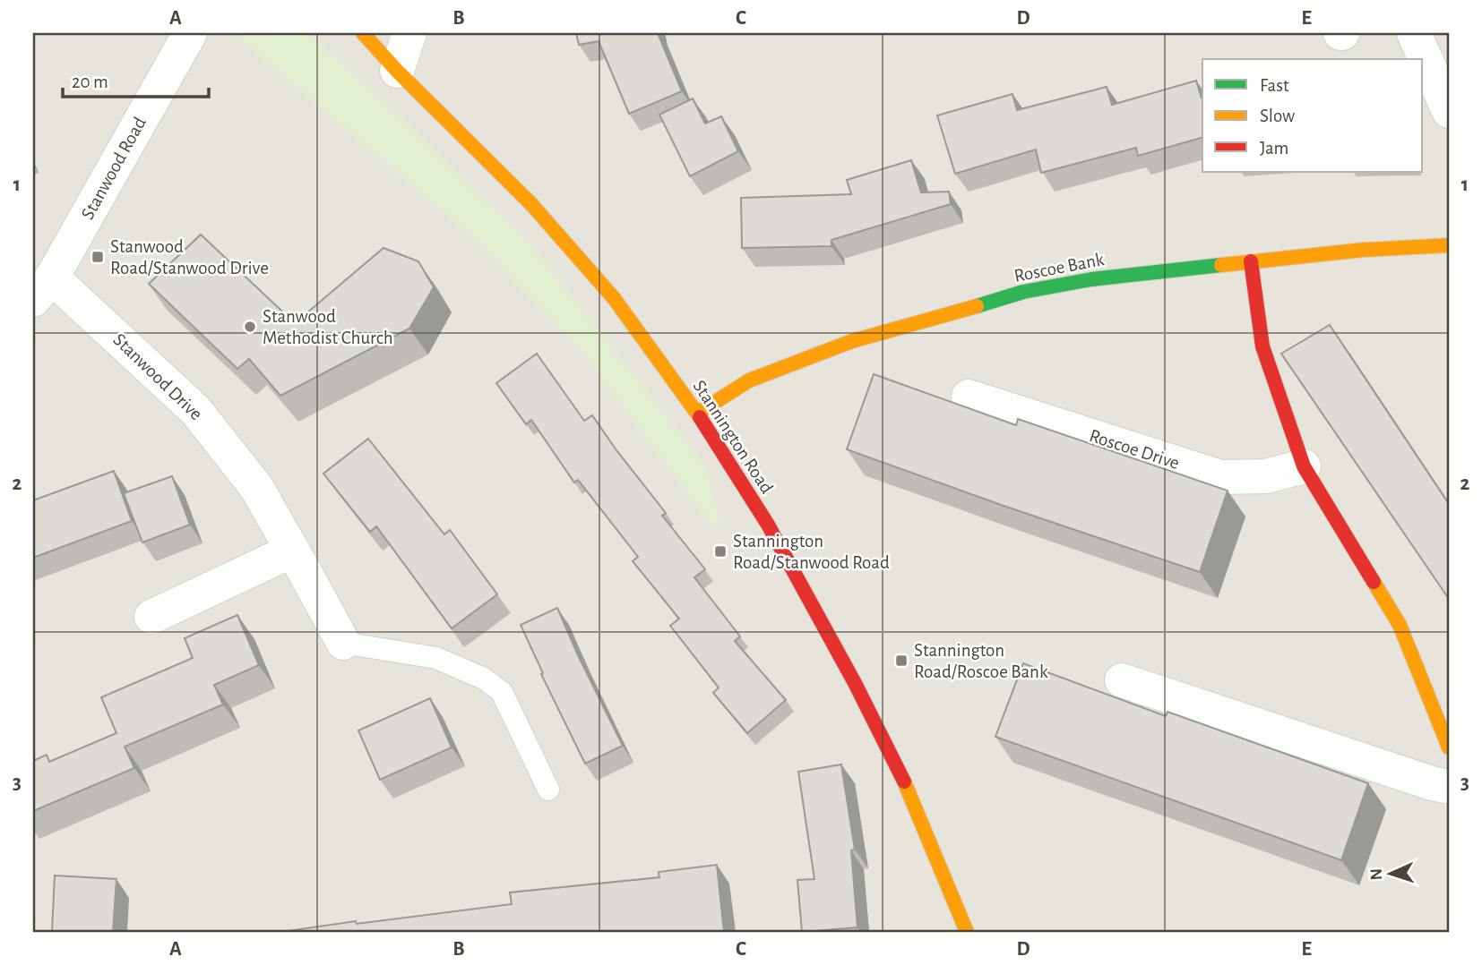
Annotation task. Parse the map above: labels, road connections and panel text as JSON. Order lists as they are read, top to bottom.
{
  "streets": {
    "street": [
      "Stanwood Road",
      "Roscoe Bank",
      "Stanwood Drive",
      "Stannington Road",
      "Roscoe Drive"
    ]
  },
  "crossings": [
    ["Stanwood Road", "Stanwood Drive"],
    ["Roscoe Bank", "Stannington Road"]
  ],
  "places": {
    "transit": ["Stanwood Road/Stanwood Drive", "Stannington Road/Stanwood Road", "Stannington Road/Roscoe Bank"],
    "other": ["Stanwood Methodist Church"]
  },
  "legend": ["Fast", "Slow", "Jam"],
  "scale_bar": "20 m",
  "north": "left",
  "grid": {
    "columns": [
      "A",
      "B",
      "C",
      "D",
      "E"
    ],
    "rows": ["1", "2", "3"]
  }
}
